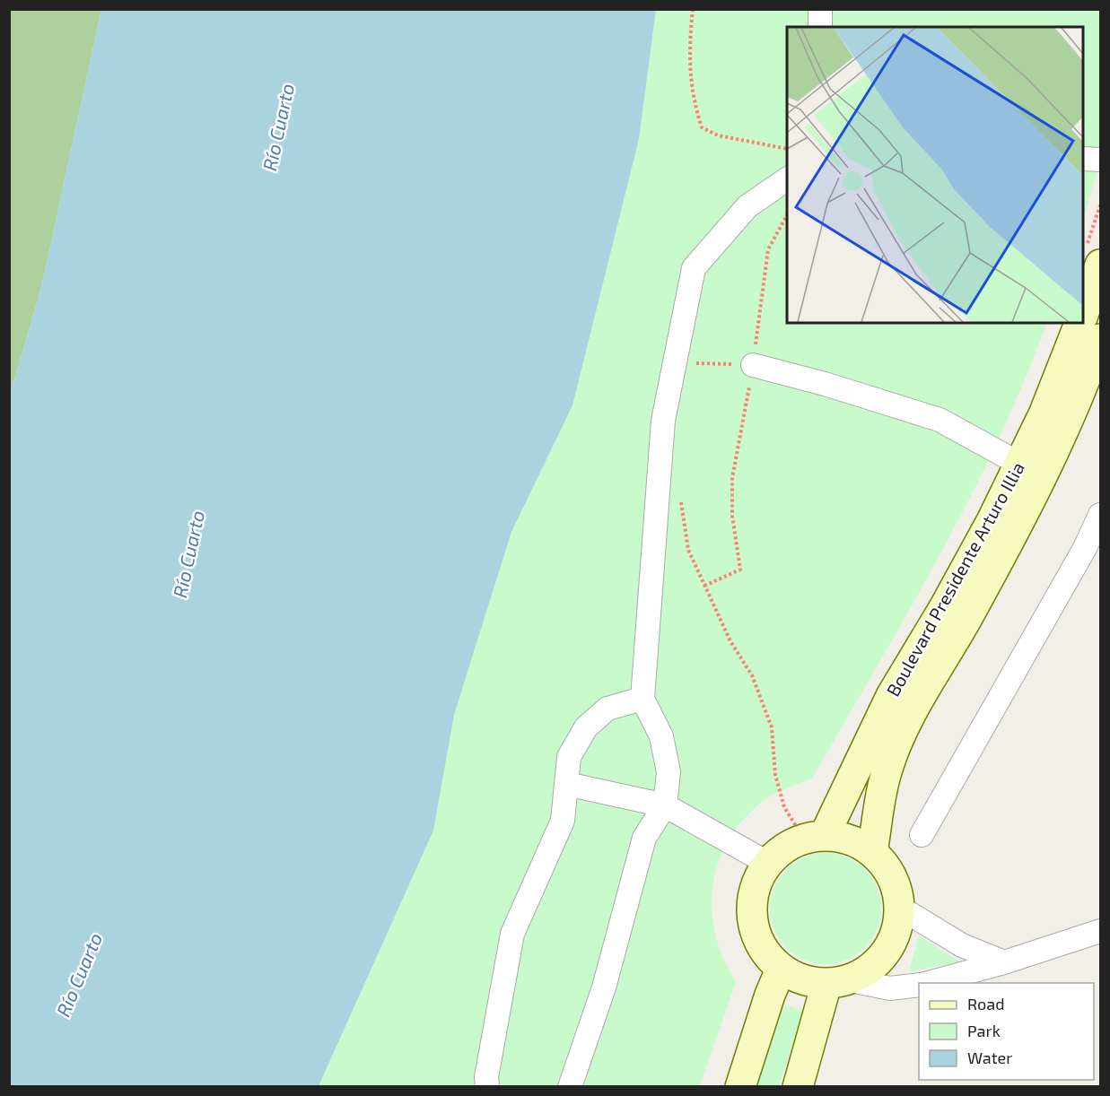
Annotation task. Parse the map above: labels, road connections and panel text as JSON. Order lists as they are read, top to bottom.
{
  "streets": {
    "main road": ["Boulevard Presidente Arturo Illia"]
  },
  "water": ["Río Cuarto"],
  "legend": ["Road", "Park", "Water"]
}
